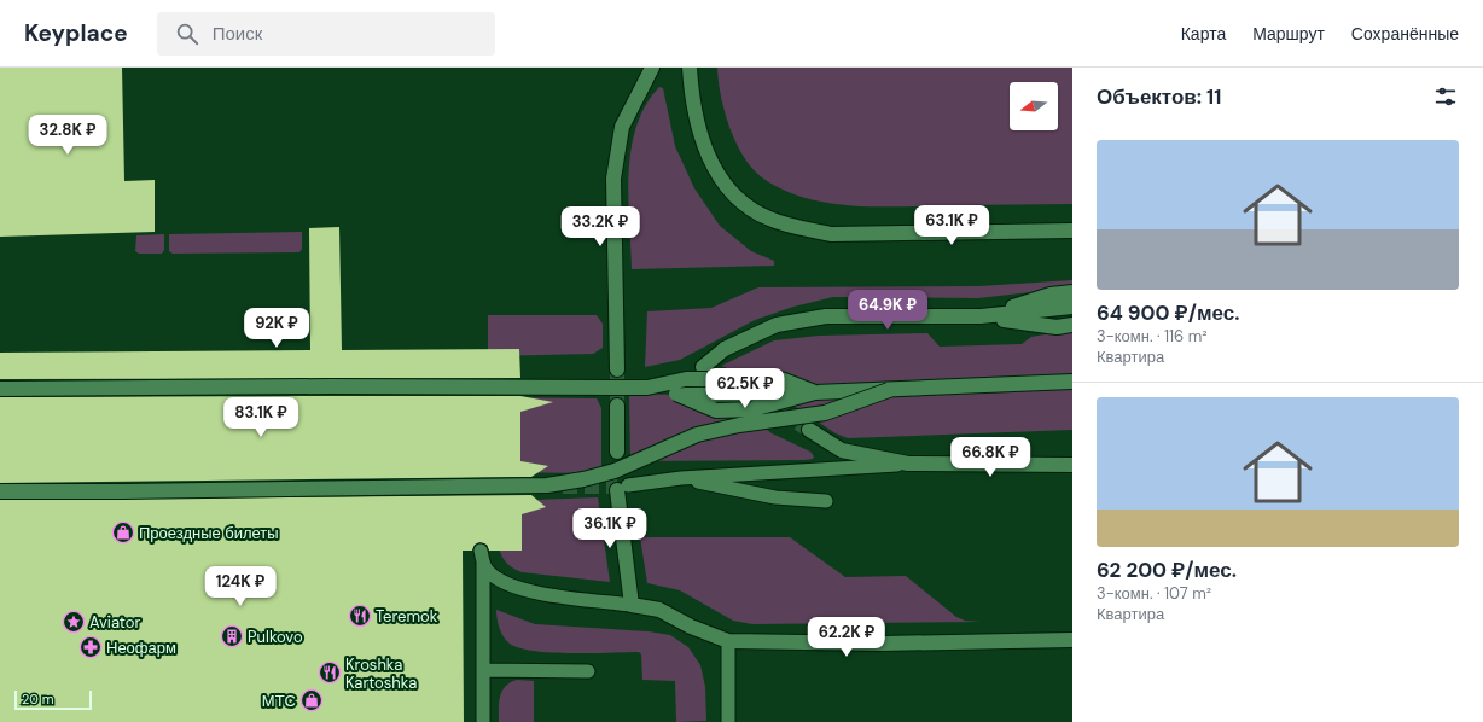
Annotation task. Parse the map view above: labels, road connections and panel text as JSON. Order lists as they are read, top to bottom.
{
  "places": {
    "shop": ["Проездные билеты", "МТС"],
    "restaurant": ["Teremok", "Kroshka Kartoshka"],
    "place": ["Aviator"],
    "building": ["Pulkovo"],
    "pharmacy": ["Неофарм"]
  },
  "scale_bar": "20 m",
  "north": "left",
  "page": {
    "header": "Keyplace",
    "search": "Поиск",
    "nav": ["Карта", "Маршрут", "Сохранённые"],
    "heading": "Объектов: 11",
    "price": [
      "32.8K ₽",
      "63.1K ₽",
      "33.2K ₽",
      "64.9K ₽",
      "92K ₽",
      "62.5K ₽",
      "83.1K ₽",
      "66.8K ₽",
      "36.1K ₽",
      "124K ₽",
      "62.2K ₽"
    ],
    "list": [
      {
        "name": "64 900 ₽/мес.",
        "note": "3-комн. · 116 m² · Квартира"
      },
      {
        "name": "62 200 ₽/мес.",
        "note": "3-комн. · 107 m² · Квартира"
      }
    ],
    "scale": "20 m"
  }
}
